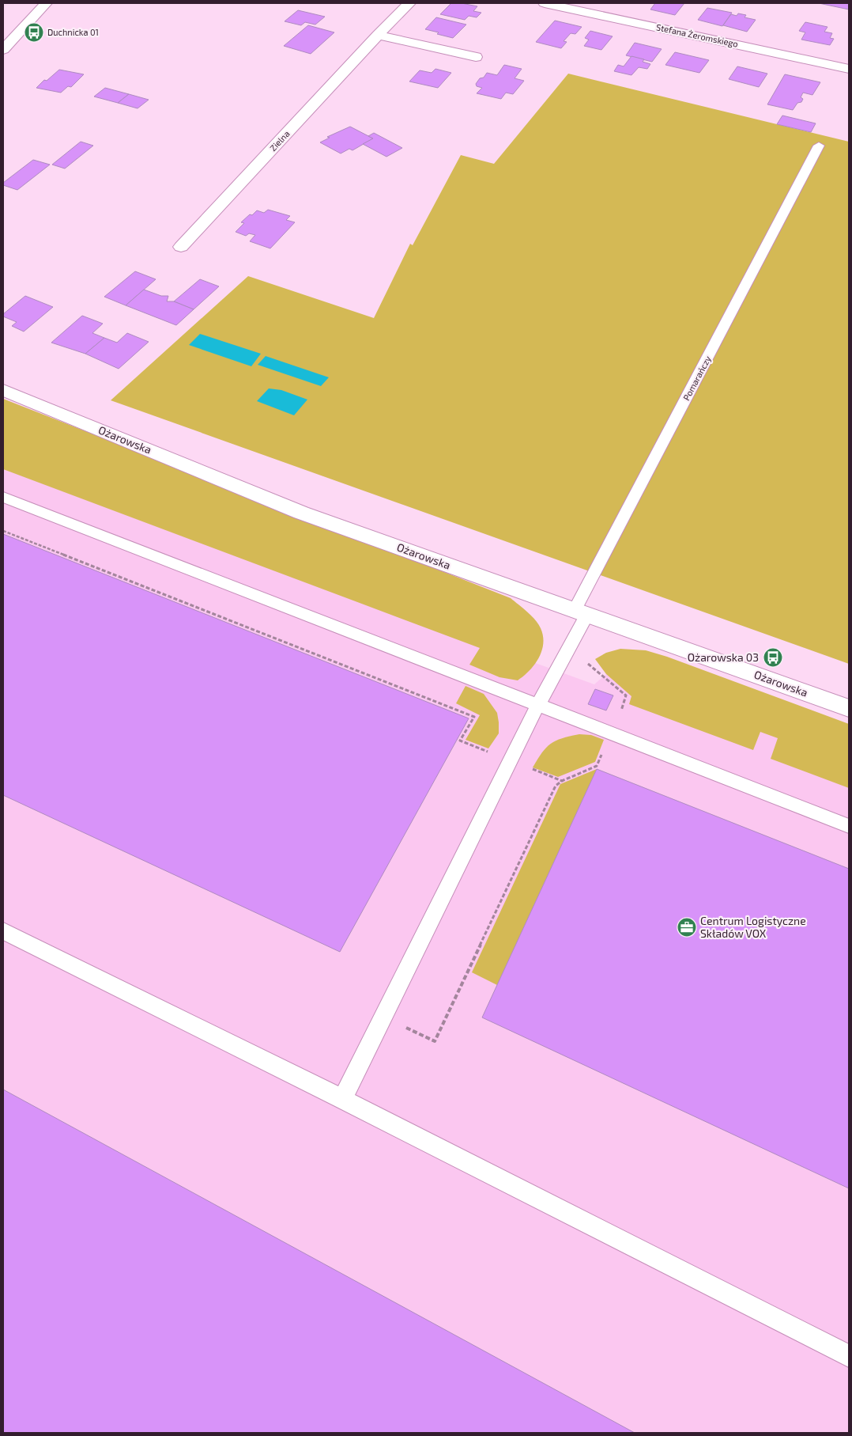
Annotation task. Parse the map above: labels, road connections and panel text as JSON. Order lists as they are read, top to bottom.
{
  "streets": {
    "street": ["Stefana Żeromskiego", "Zielna", "Ożarowska"],
    "lane": ["Pomarańczy"]
  },
  "crossings": [
    ["Pomarańczy", "Ożarowska"]
  ],
  "places": {
    "bus stop": ["Duchnicka 01", "Ożarowska 03"],
    "office": ["Centrum Logistyczne Składów VOX"]
  }
}
